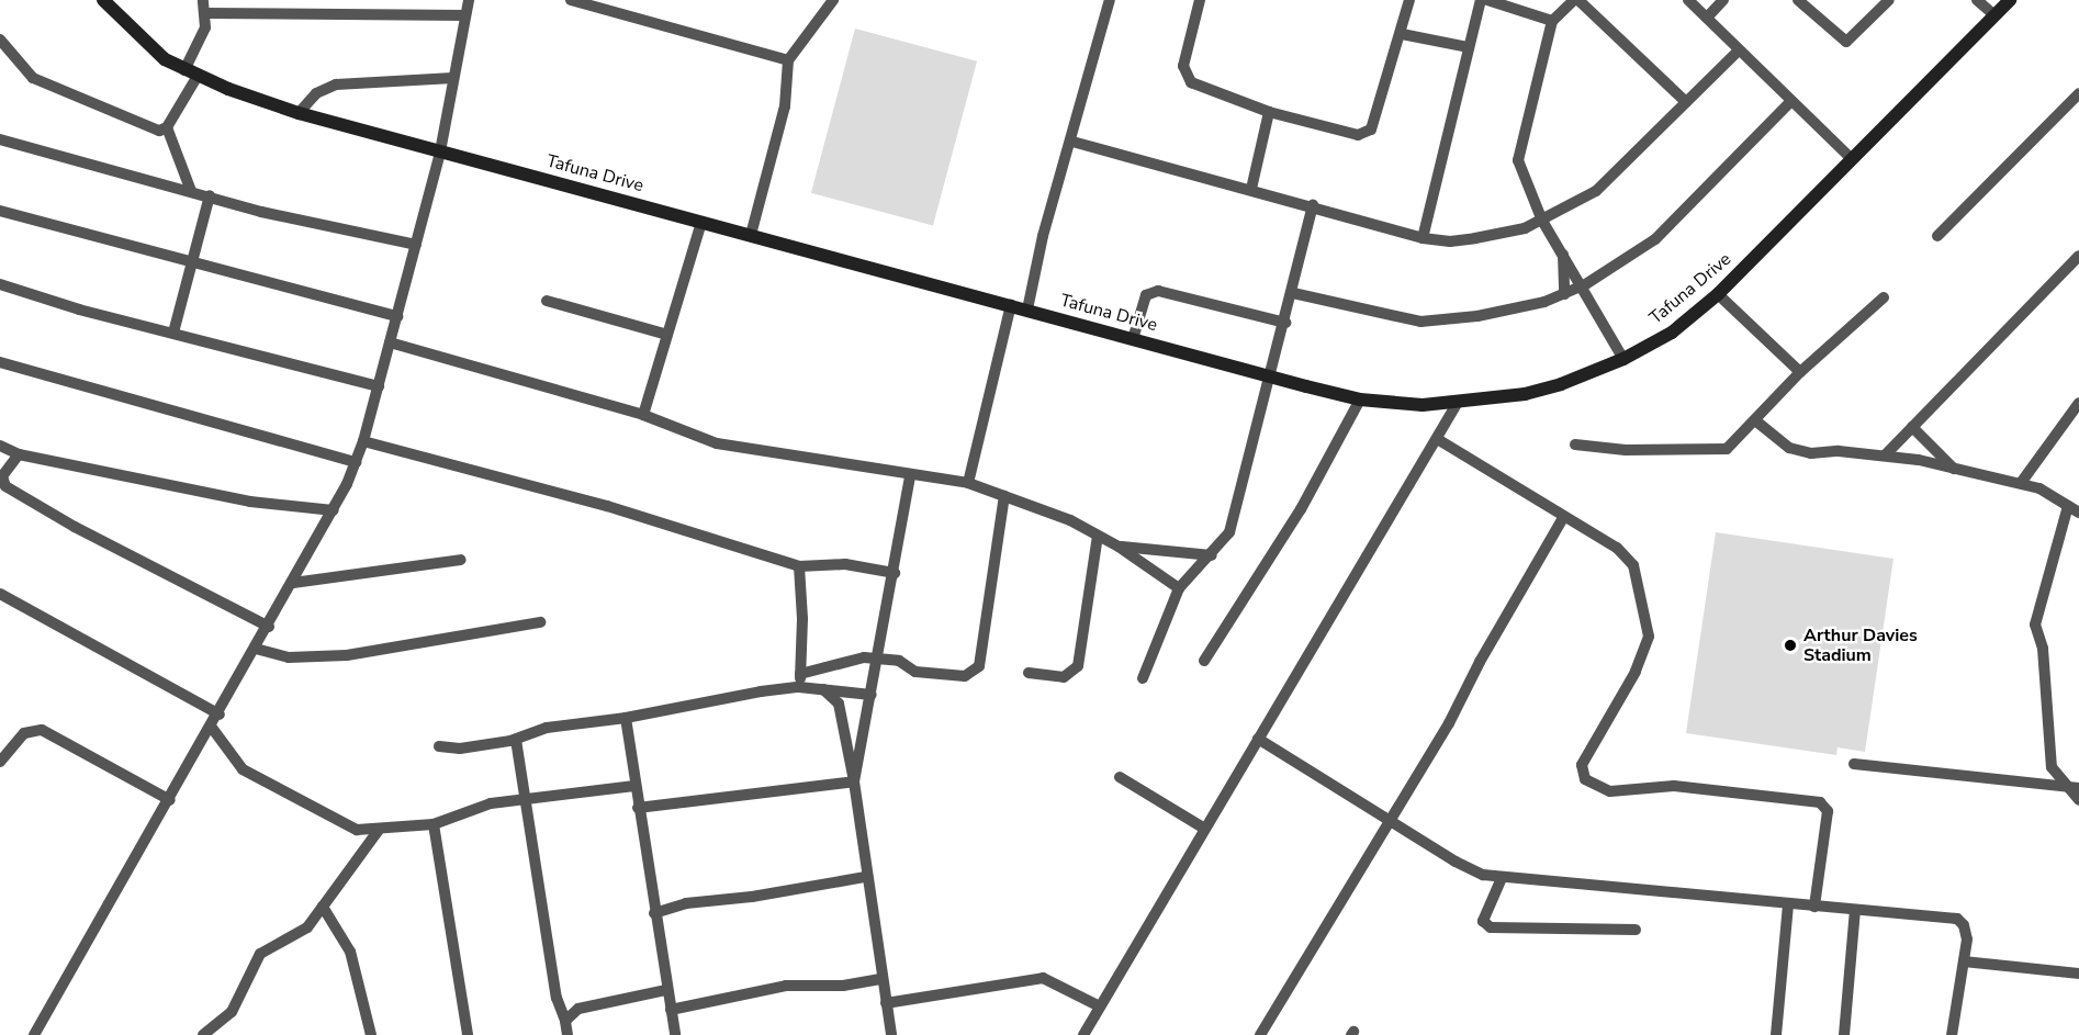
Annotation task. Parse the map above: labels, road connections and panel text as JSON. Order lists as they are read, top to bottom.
{
  "streets": {
    "main road": ["Tafuna Drive"]
  },
  "places": ["Arthur Davies Stadium"]
}
